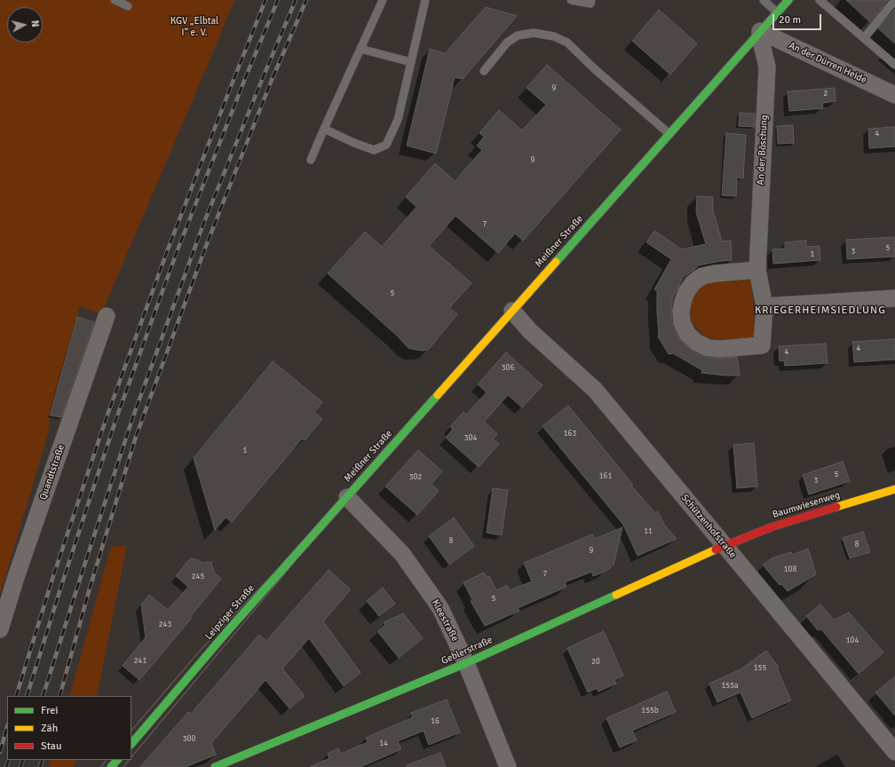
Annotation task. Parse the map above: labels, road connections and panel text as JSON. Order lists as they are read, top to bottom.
{
  "streets": {
    "main road": [
      "Meißner Straße",
      "Baumwiesenweg",
      "Leipziger Straße",
      "Geblerstraße"
    ],
    "street": [
      "An der Dürren Heide",
      "An der Böschung",
      "Quandtstraße",
      "Schützenhofstraße",
      "Kleestraße"
    ]
  },
  "crossings": [
    ["An der Dürren Heide", "An der Böschung"],
    ["An der Dürren Heide", "Meißner Straße"],
    ["An der Böschung", "Meißner Straße"],
    ["Meißner Straße", "Schützenhofstraße"],
    ["Meißner Straße", "Leipziger Straße"],
    ["Meißner Straße", "Kleestraße"],
    ["Baumwiesenweg", "Schützenhofstraße"],
    ["Baumwiesenweg", "Geblerstraße"],
    ["Schützenhofstraße", "Geblerstraße"],
    ["Leipziger Straße", "Kleestraße"],
    ["Kleestraße", "Geblerstraße"]
  ],
  "districts": ["KRIEGERHEIMSIEDLUNG"],
  "parks": ["KGV „Elbtal I“ e. V."],
  "house_numbers": [
    "9",
    "2",
    "4",
    "9",
    "7",
    "5",
    "3",
    "1",
    "5",
    "4",
    "4",
    "306",
    "163",
    "304",
    "1",
    "5",
    "161",
    "302",
    "3",
    "11",
    "8",
    "8",
    "9",
    "108",
    "7",
    "245",
    "5",
    "243",
    "104",
    "241",
    "20",
    "155",
    "155a",
    "155b",
    "16",
    "300",
    "14"
  ],
  "legend": ["Frei", "Zäh", "Stau"],
  "scale_bar": "20 m",
  "north": "right"
}
